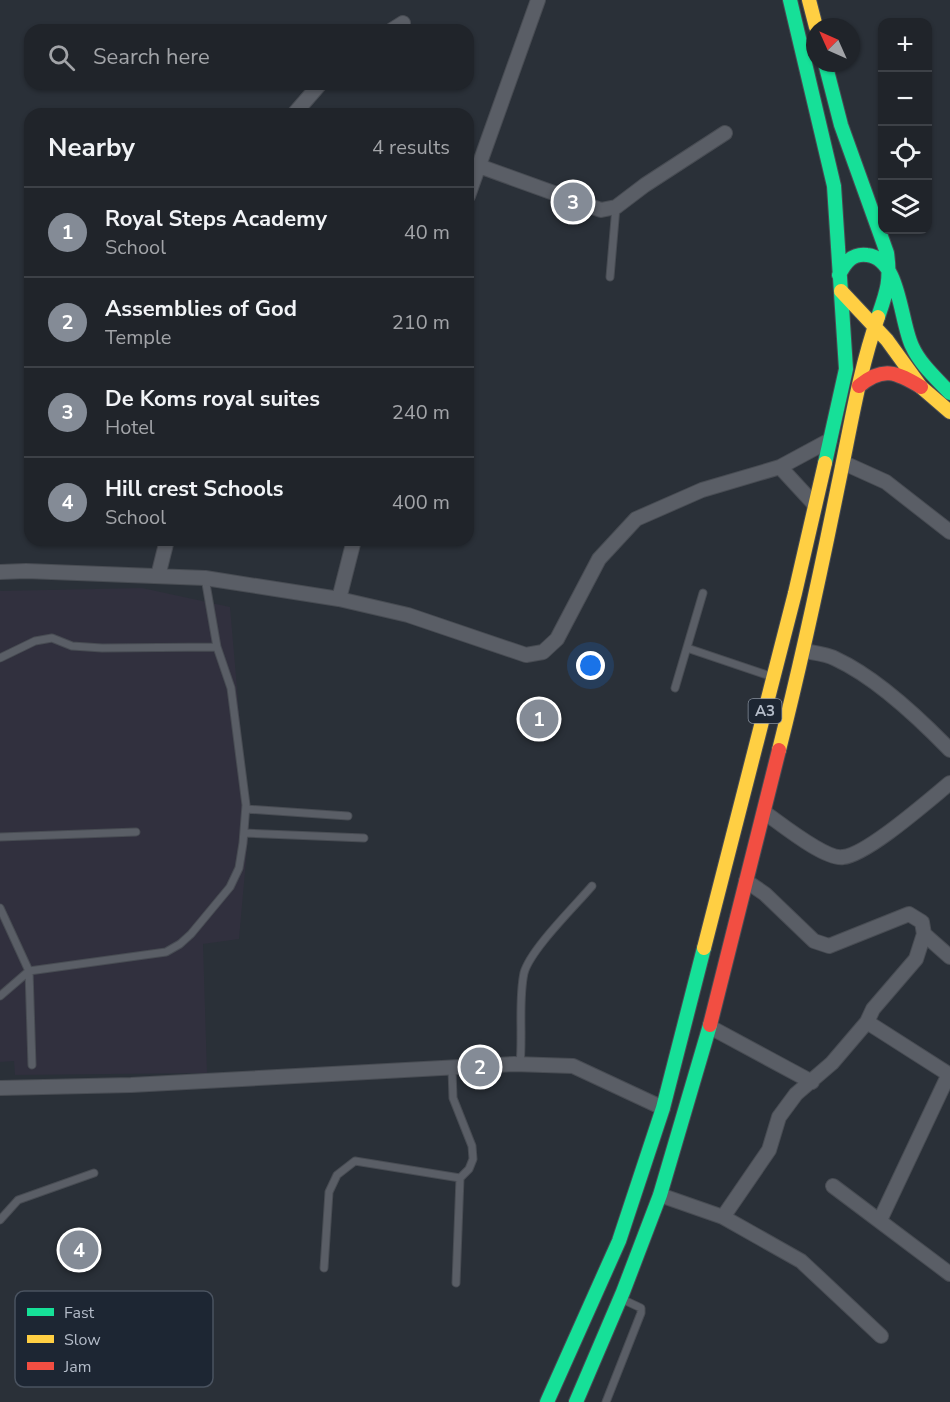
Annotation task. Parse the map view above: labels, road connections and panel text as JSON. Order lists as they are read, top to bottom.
{
  "streets": {
    "main road": ["A3"]
  },
  "legend": ["Fast", "Slow", "Jam"],
  "north": "top left",
  "page": {
    "map_buttons": ["+", "−"],
    "search": "Search here",
    "heading": ["Nearby", "4 results"],
    "pins": [
      "3",
      "1",
      "2",
      "4"
    ],
    "list": [
      {
        "mark": "1",
        "name": "Royal Steps Academy",
        "note": "School",
        "value": "40 m"
      },
      {
        "mark": "2",
        "name": "Assemblies of God",
        "note": "Temple",
        "value": "210 m"
      },
      {
        "mark": "3",
        "name": "De Koms royal suites",
        "note": "Hotel",
        "value": "240 m"
      },
      {
        "mark": "4",
        "name": "Hill crest Schools",
        "note": "School",
        "value": "400 m"
      }
    ]
  }
}
